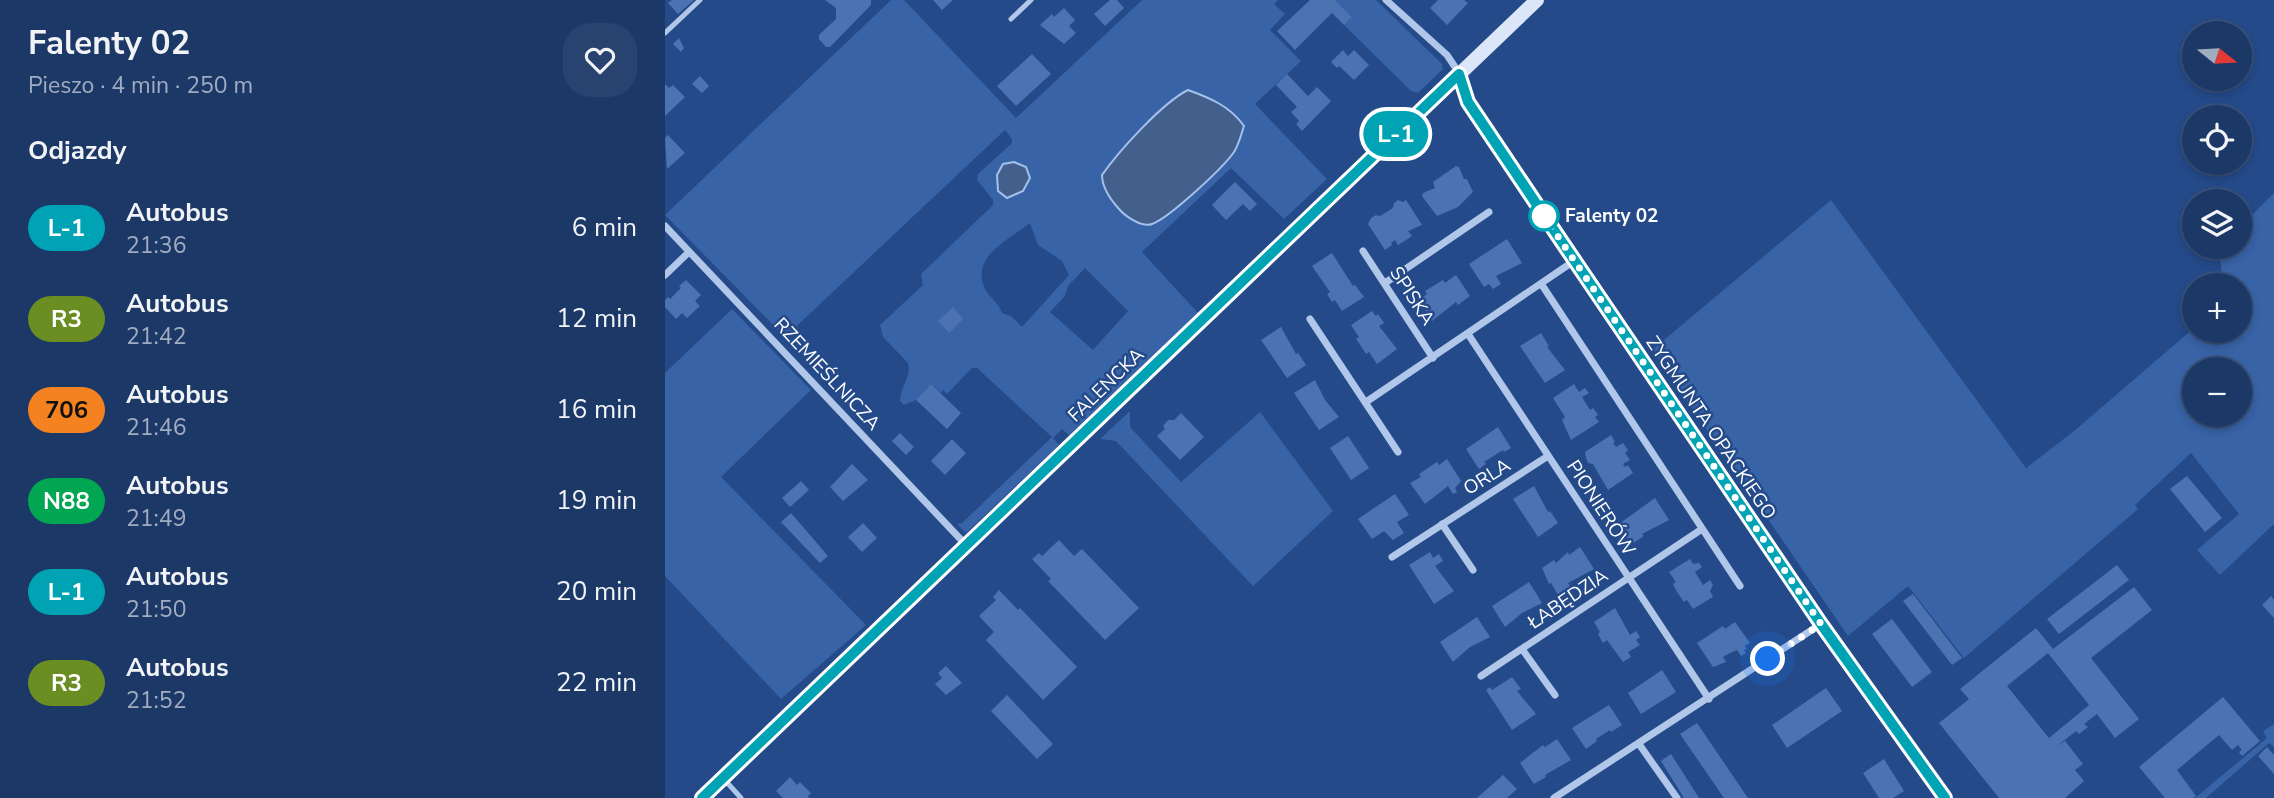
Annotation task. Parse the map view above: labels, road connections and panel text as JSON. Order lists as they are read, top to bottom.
{
  "streets": {
    "street": [
      "SPISKA",
      "RZEMIEŚLNICZA",
      "FALENCKA",
      "ZYGMUNTA OPACKIEGO",
      "ORLA",
      "PIONIERÓW",
      "ŁABĘDZIA"
    ]
  },
  "crossings": [
    ["RZEMIEŚLNICZA", "FALENCKA"],
    ["FALENCKA", "ZYGMUNTA OPACKIEGO"],
    ["ORLA", "PIONIERÓW"],
    ["PIONIERÓW", "ŁABĘDZIA"]
  ],
  "places": ["Falenty 02"],
  "lines": ["bus line L-1"],
  "north": "right",
  "page": {
    "heading": [
      ["Falenty 02", "Pieszo · 4 min · 250 m"],
      "Odjazdy"
    ],
    "on_map": "L-1",
    "map_buttons": ["+", "−"],
    "list": [
      {
        "mark": "L-1",
        "name": "Autobus",
        "note": "21:36",
        "value": "6 min"
      },
      {
        "mark": "R3",
        "name": "Autobus",
        "note": "21:42",
        "value": "12 min"
      },
      {
        "mark": "706",
        "name": "Autobus",
        "note": "21:46",
        "value": "16 min"
      },
      {
        "mark": "N88",
        "name": "Autobus",
        "note": "21:49",
        "value": "19 min"
      },
      {
        "mark": "L-1",
        "name": "Autobus",
        "note": "21:50",
        "value": "20 min"
      },
      {
        "mark": "R3",
        "name": "Autobus",
        "note": "21:52",
        "value": "22 min"
      }
    ]
  }
}
